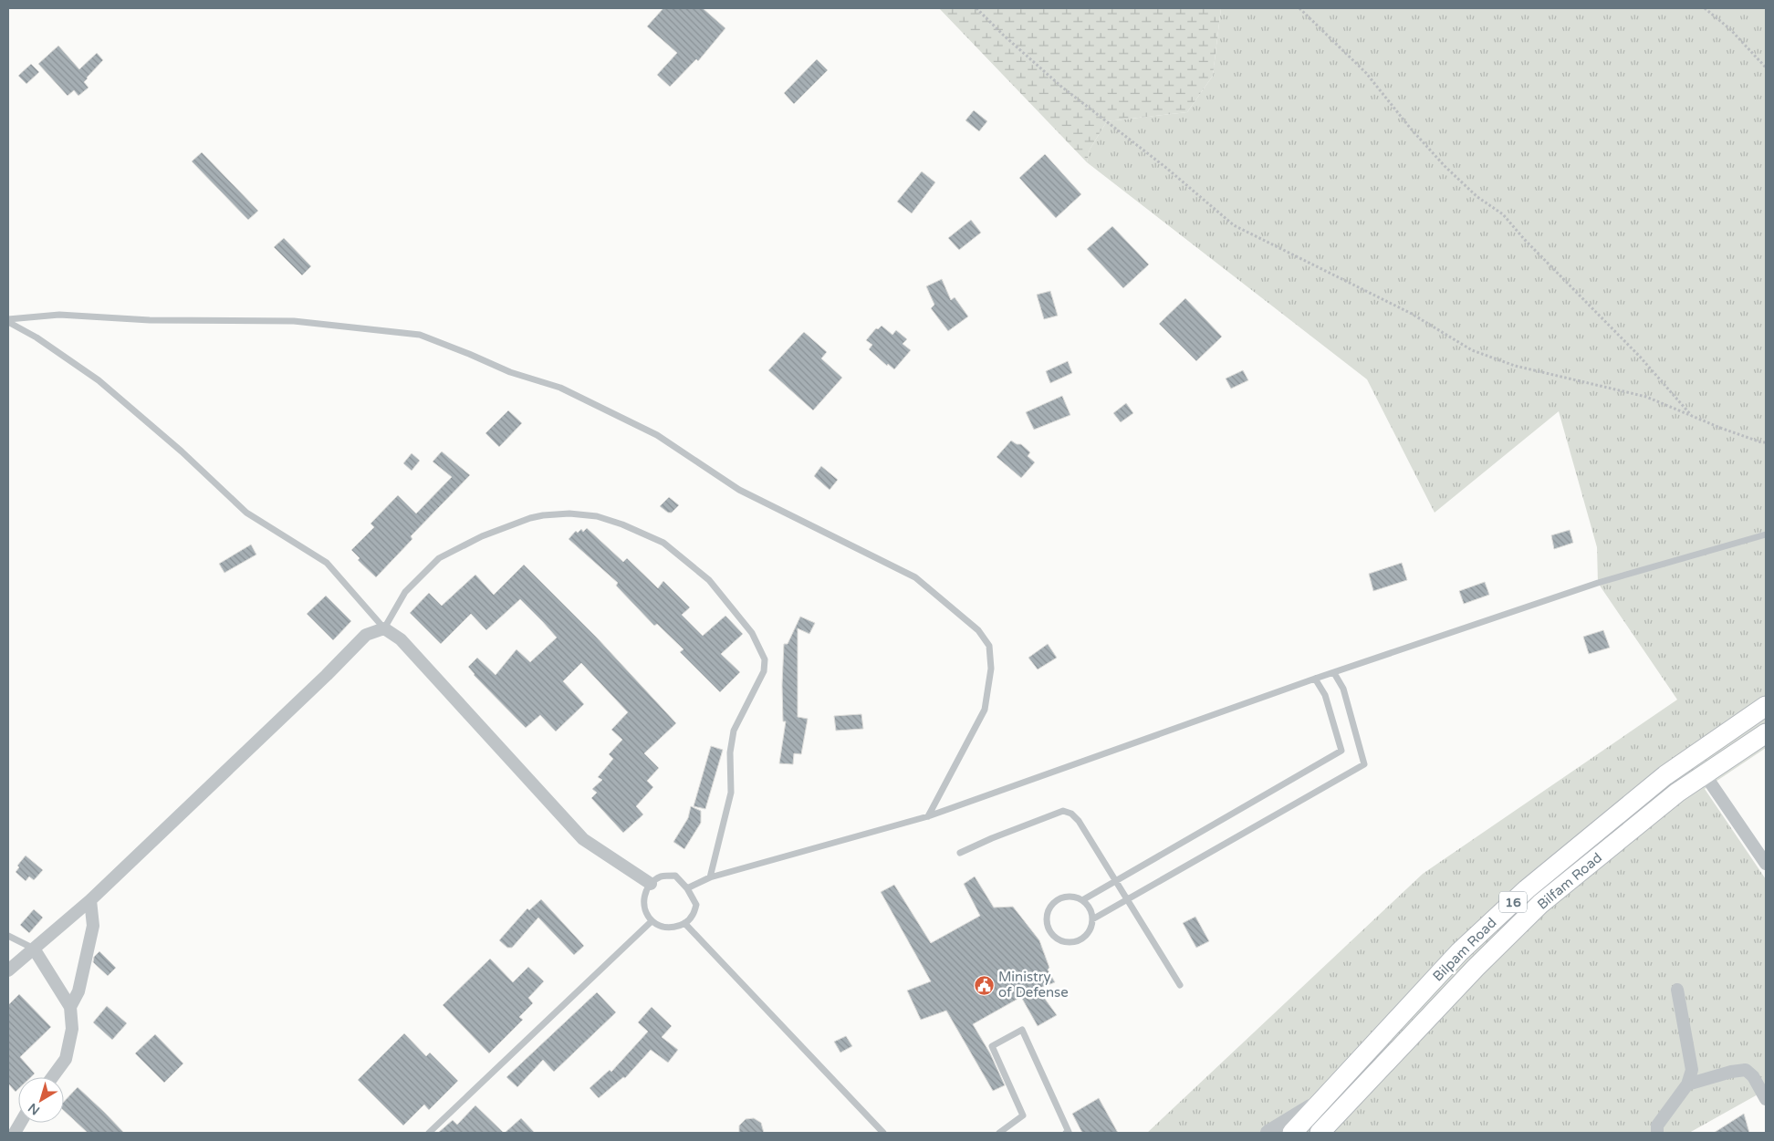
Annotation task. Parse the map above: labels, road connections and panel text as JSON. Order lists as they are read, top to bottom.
{
  "streets": {
    "main road": ["Bilfam Road", "16", "Bilpam Road"]
  },
  "places": {
    "public building": ["Ministry of Defense"]
  },
  "north": "bottom left"
}
